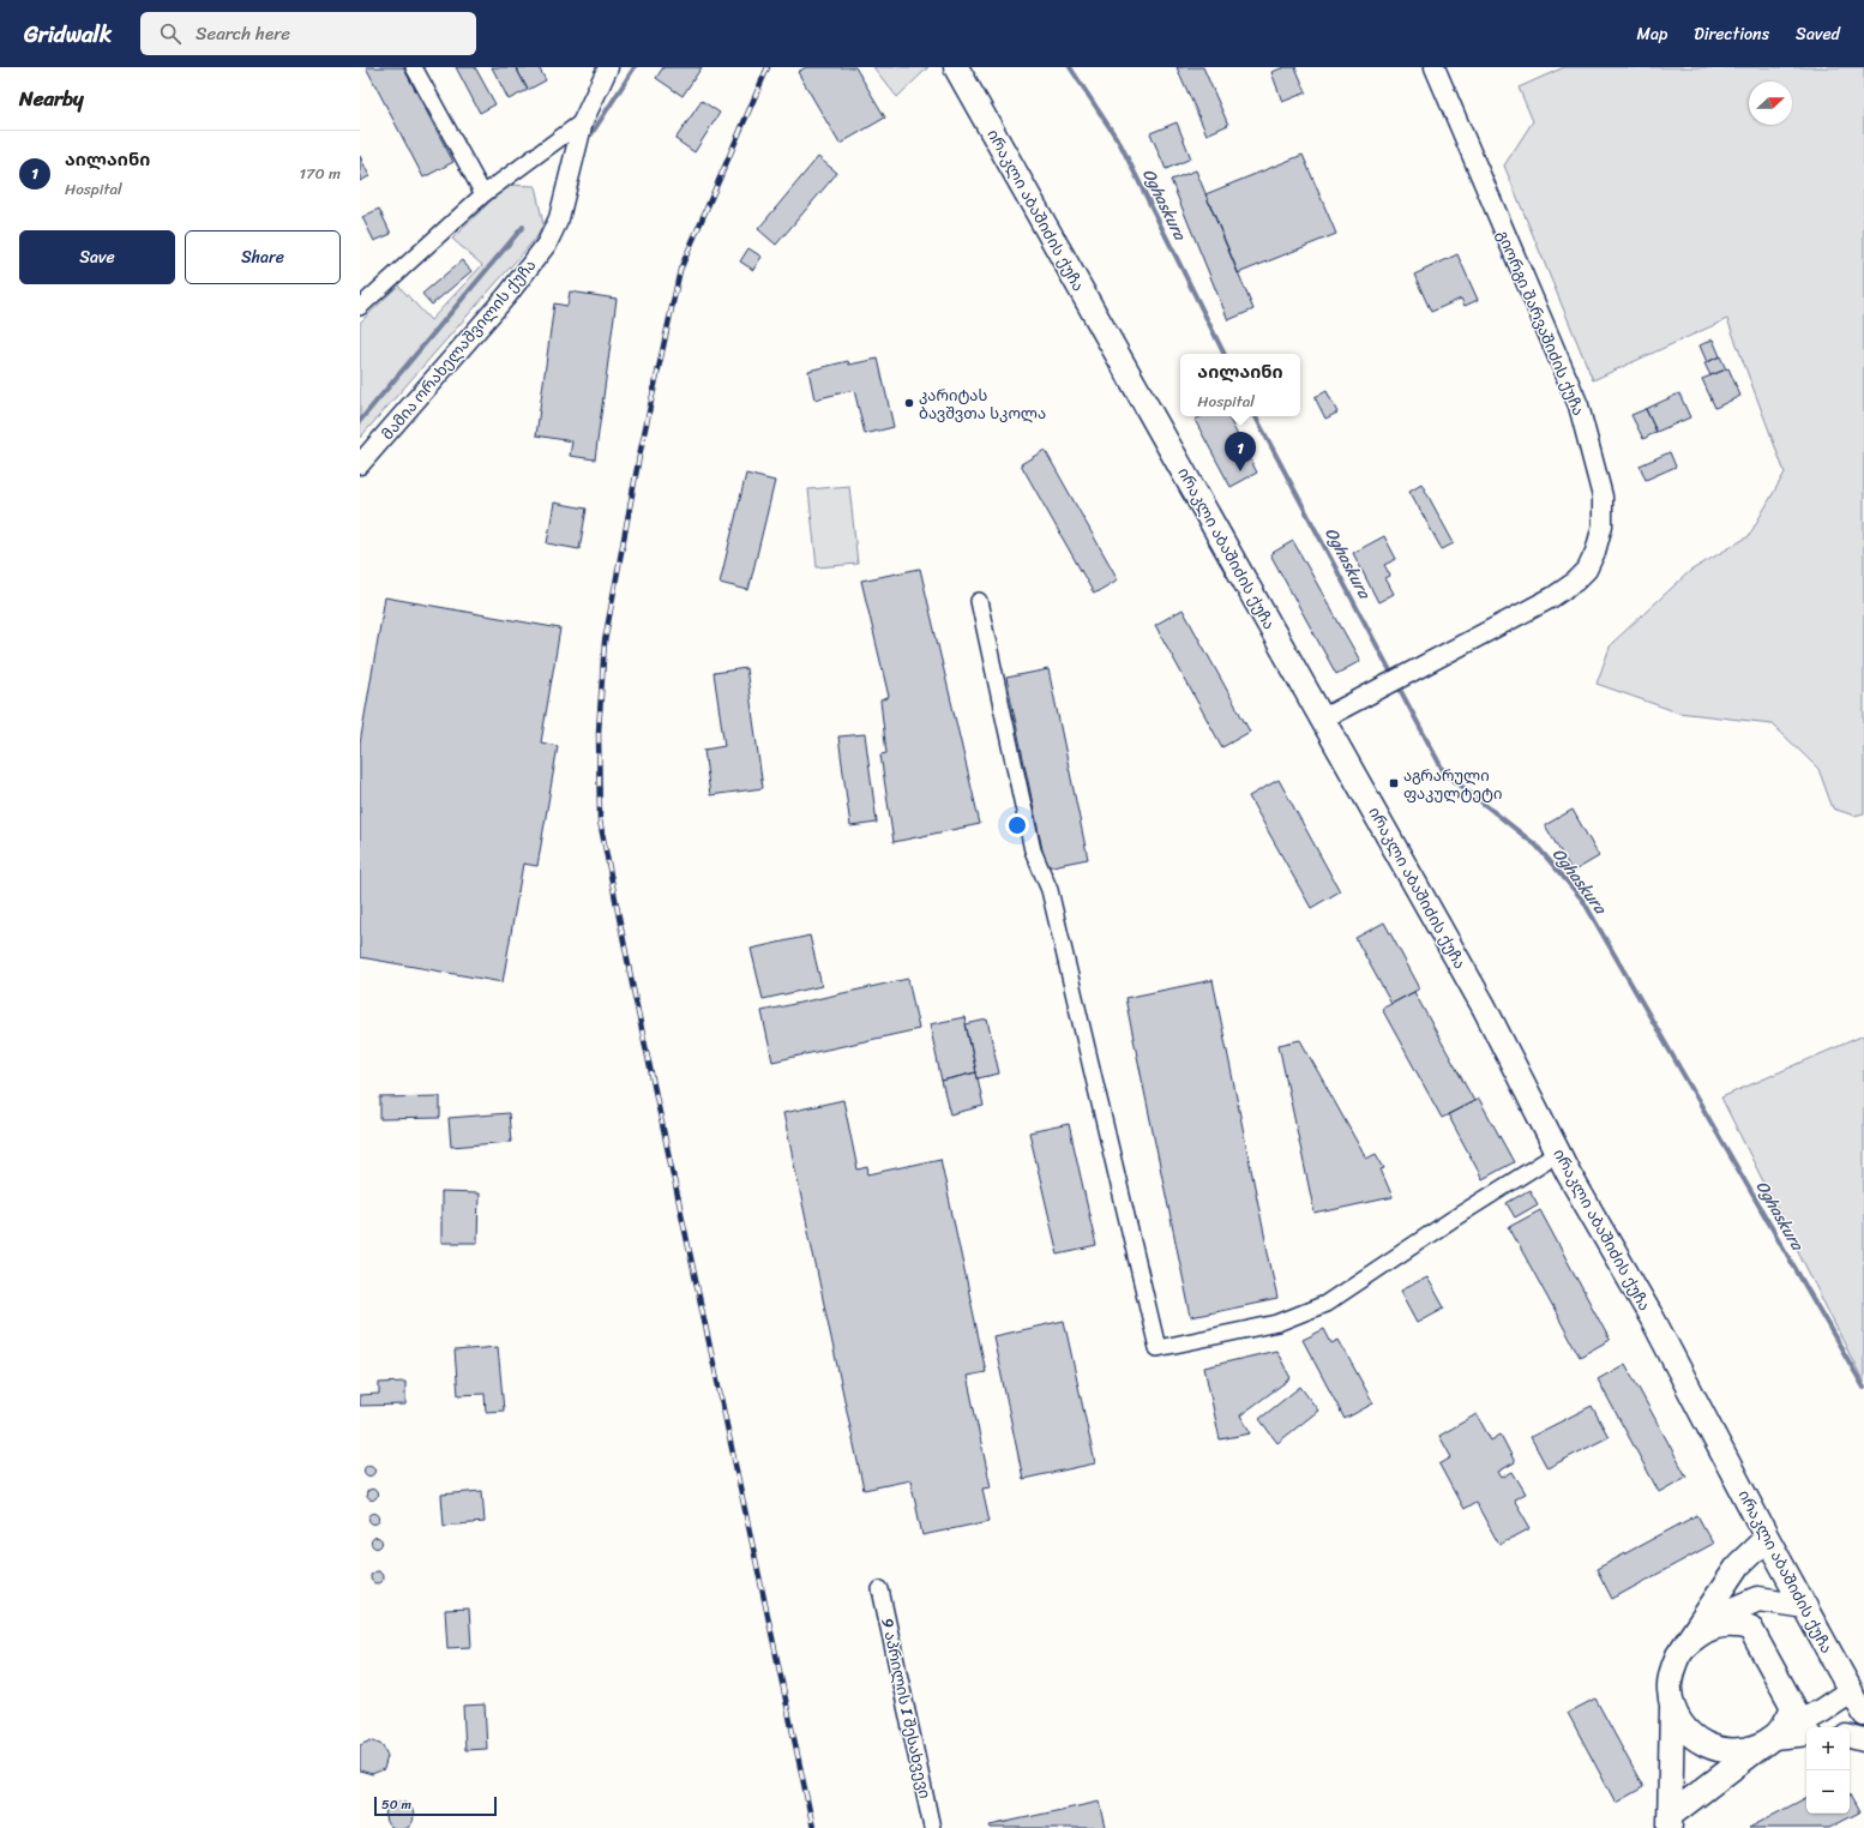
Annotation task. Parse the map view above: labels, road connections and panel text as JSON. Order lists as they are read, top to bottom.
{
  "streets": {
    "main road": ["ირაკლი აბაშიძის ქუჩა"],
    "street": ["გიორგი შარვაშიძის ქუჩა", "მამია ორახელაშვილის ქუჩა", "9 აპრილის I შესახვევი"]
  },
  "crossings": [
    ["ირაკლი აბაშიძის ქუჩა", "გიორგი შარვაშიძის ქუჩა"]
  ],
  "water": ["Oghaskura"],
  "places": {
    "other": ["კარიტას ბავშვთა სკოლა"],
    "transit": ["აგრარული ფაკულტეტი"]
  },
  "scale_bar": "50 m",
  "north": "right",
  "page": {
    "header": "Gridwalk",
    "search": "Search here",
    "nav": ["Map", "Directions", "Saved"],
    "heading": "Nearby",
    "list": [
      {
        "mark": "1",
        "name": "აილაინი",
        "note": "Hospital",
        "value": "170 m"
      }
    ],
    "buttons": ["Save", "Share"],
    "popup": ["აილაინი", "Hospital"],
    "pins": "1",
    "map_buttons": ["+", "−"],
    "scale": "50 m"
  }
}
